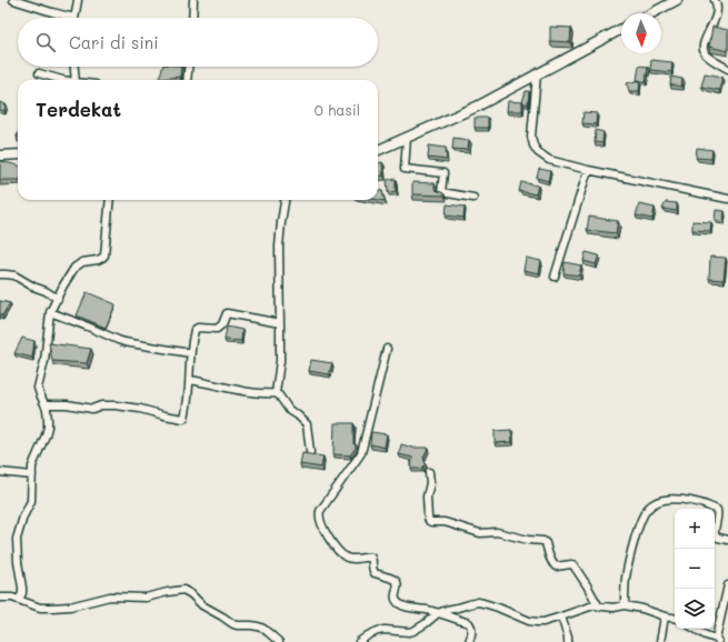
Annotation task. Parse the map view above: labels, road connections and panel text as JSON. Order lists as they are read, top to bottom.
{
  "north": "bottom",
  "page": {
    "search": "Cari di sini",
    "heading": ["Terdekat", "0 hasil"],
    "map_buttons": ["+", "−"]
  }
}
